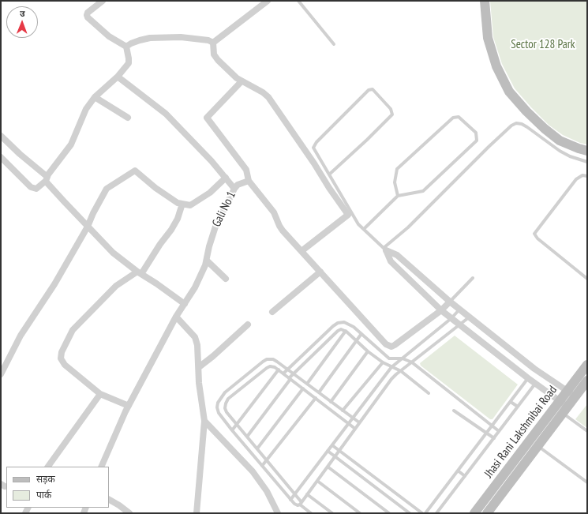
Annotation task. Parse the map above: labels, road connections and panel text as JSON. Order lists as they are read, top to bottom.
{
  "streets": {
    "main road": ["Jhasi Rani Lakshmibai Road"],
    "street": ["Gali No 1"]
  },
  "parks": ["Sector 128 Park"],
  "legend": ["सड़क", "पार्क"],
  "north": "top"
}
